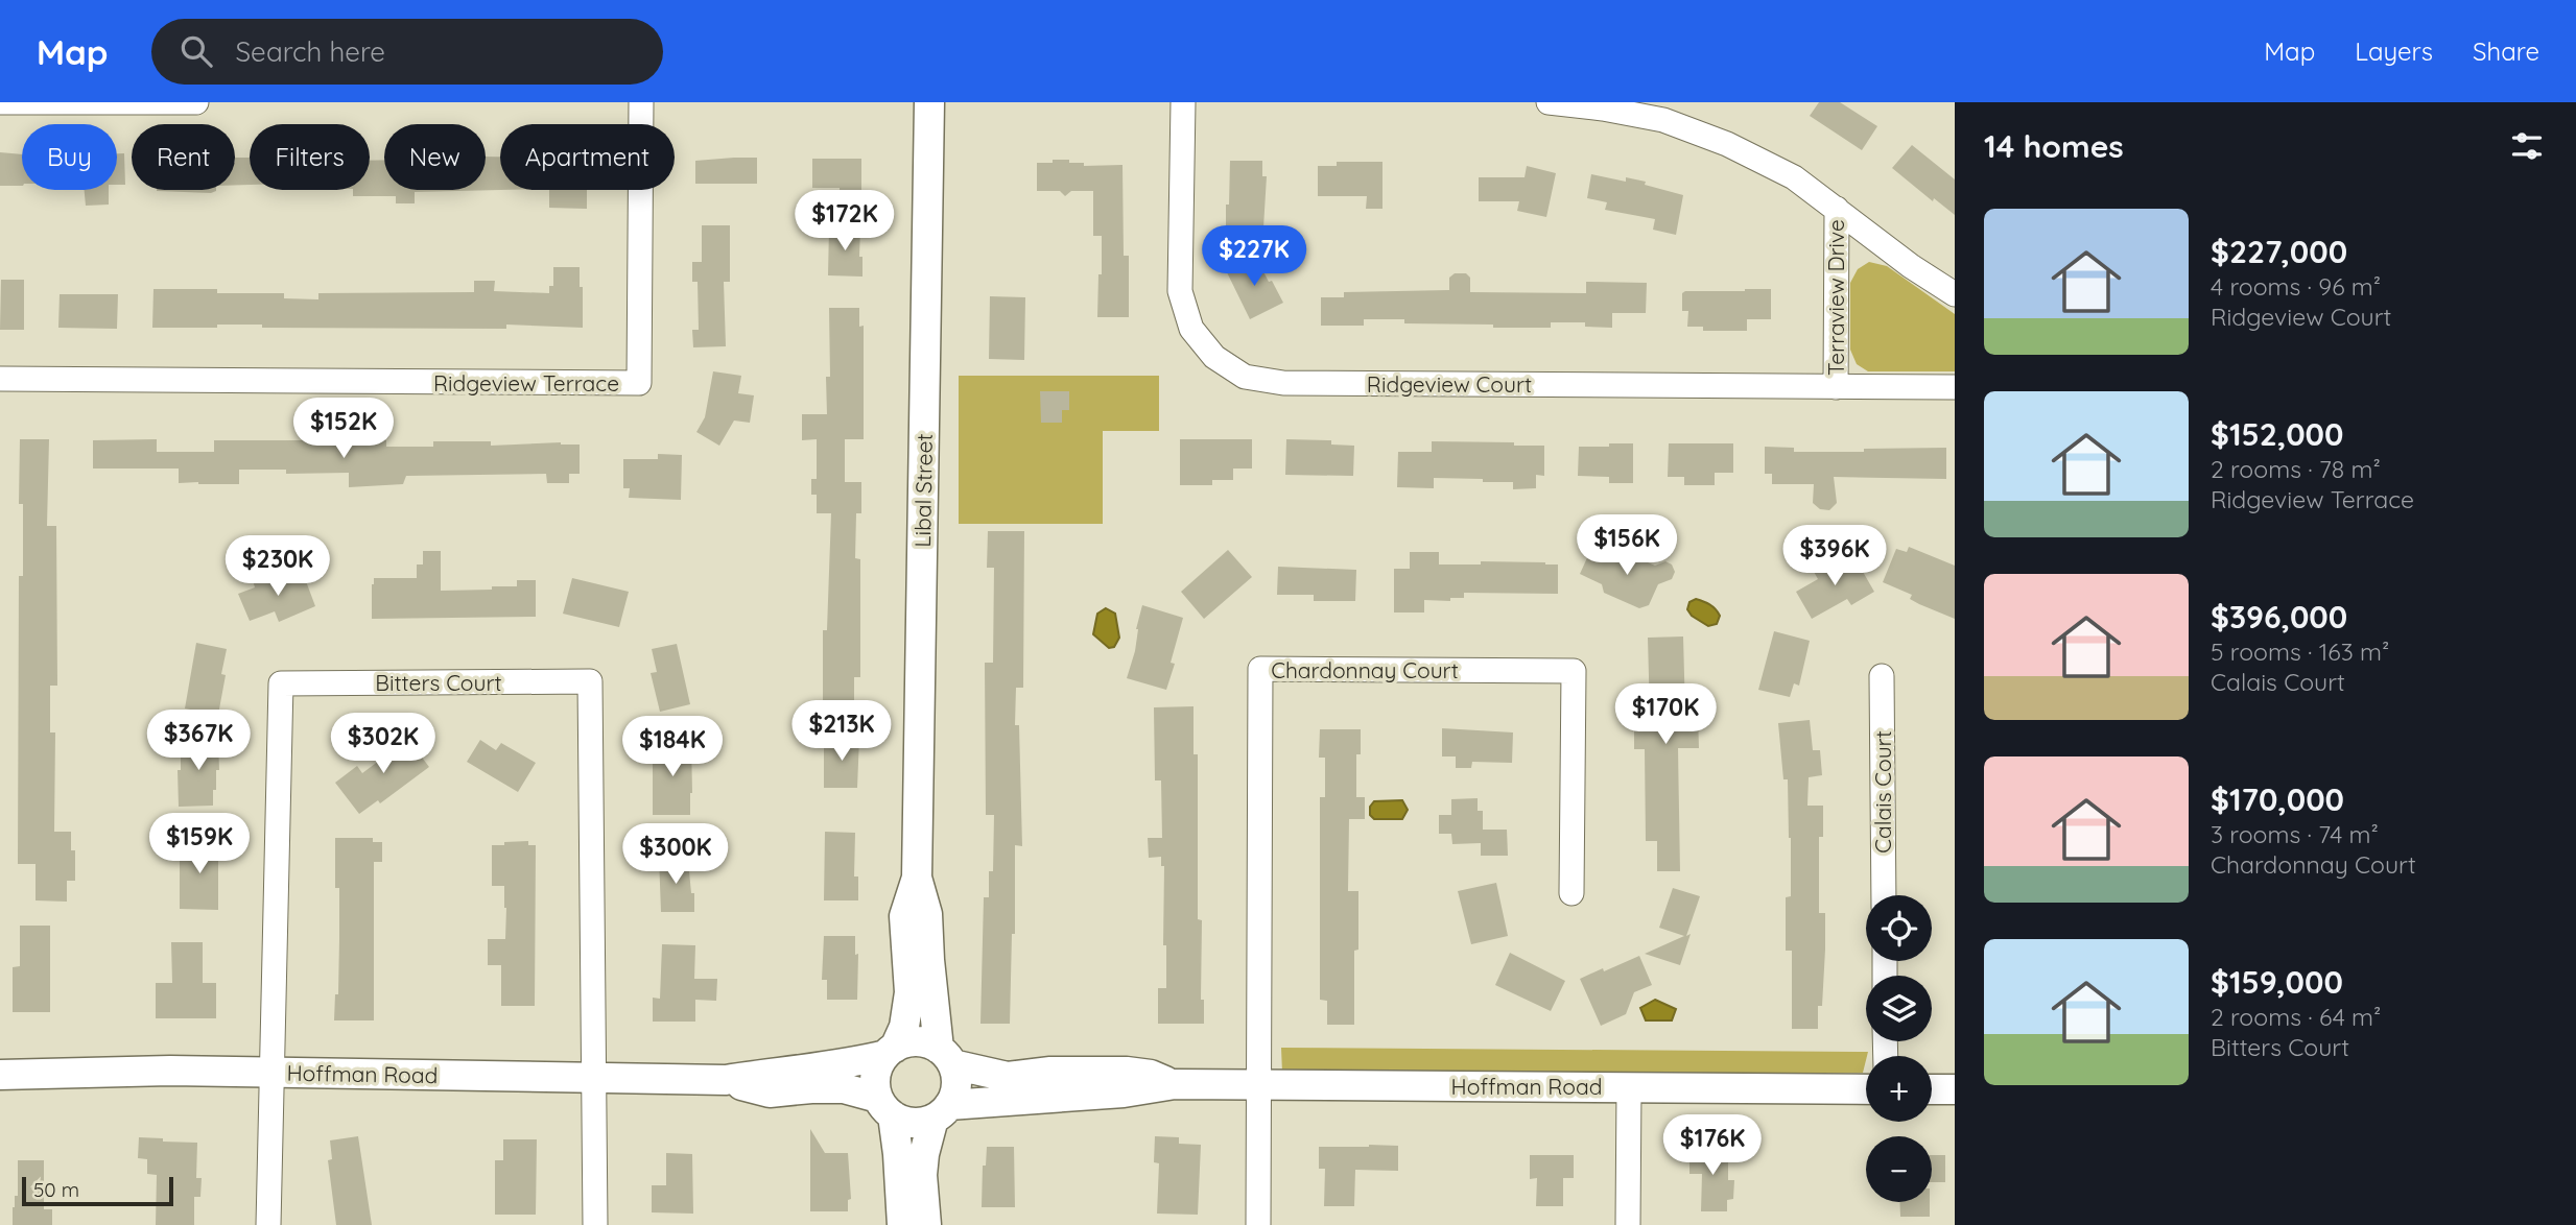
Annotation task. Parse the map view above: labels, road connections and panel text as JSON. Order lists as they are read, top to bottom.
{
  "streets": {
    "street": [
      "Terraview Drive",
      "Ridgeview Terrace",
      "Ridgeview Court",
      "Libal Street",
      "Chardonnay Court",
      "Bitters Court",
      "Calais Court",
      "Hoffman Road"
    ]
  },
  "crossings": [
    ["Terraview Drive", "Ridgeview Court"],
    ["Libal Street", "Hoffman Road"],
    ["Chardonnay Court", "Hoffman Road"],
    ["Bitters Court", "Hoffman Road"]
  ],
  "scale_bar": "50 m",
  "page": {
    "header": "Map",
    "search": "Search here",
    "nav": ["Map", "Layers", "Share"],
    "heading": "14 homes",
    "chip": [
      "Buy",
      "Rent",
      "Filters",
      "New",
      "Apartment"
    ],
    "price": [
      "$172K",
      "$227K",
      "$152K",
      "$156K",
      "$396K",
      "$230K",
      "$170K",
      "$213K",
      "$367K",
      "$302K",
      "$184K",
      "$159K",
      "$300K",
      "$176K"
    ],
    "list": [
      {
        "name": "$227,000",
        "note": "4 rooms · 96 m² · Ridgeview Court"
      },
      {
        "name": "$152,000",
        "note": "2 rooms · 78 m² · Ridgeview Terrace"
      },
      {
        "name": "$396,000",
        "note": "5 rooms · 163 m² · Calais Court"
      },
      {
        "name": "$170,000",
        "note": "3 rooms · 74 m² · Chardonnay Court"
      },
      {
        "name": "$159,000",
        "note": "2 rooms · 64 m² · Bitters Court"
      }
    ],
    "map_buttons": ["+", "−"],
    "scale": "50 m"
  }
}
